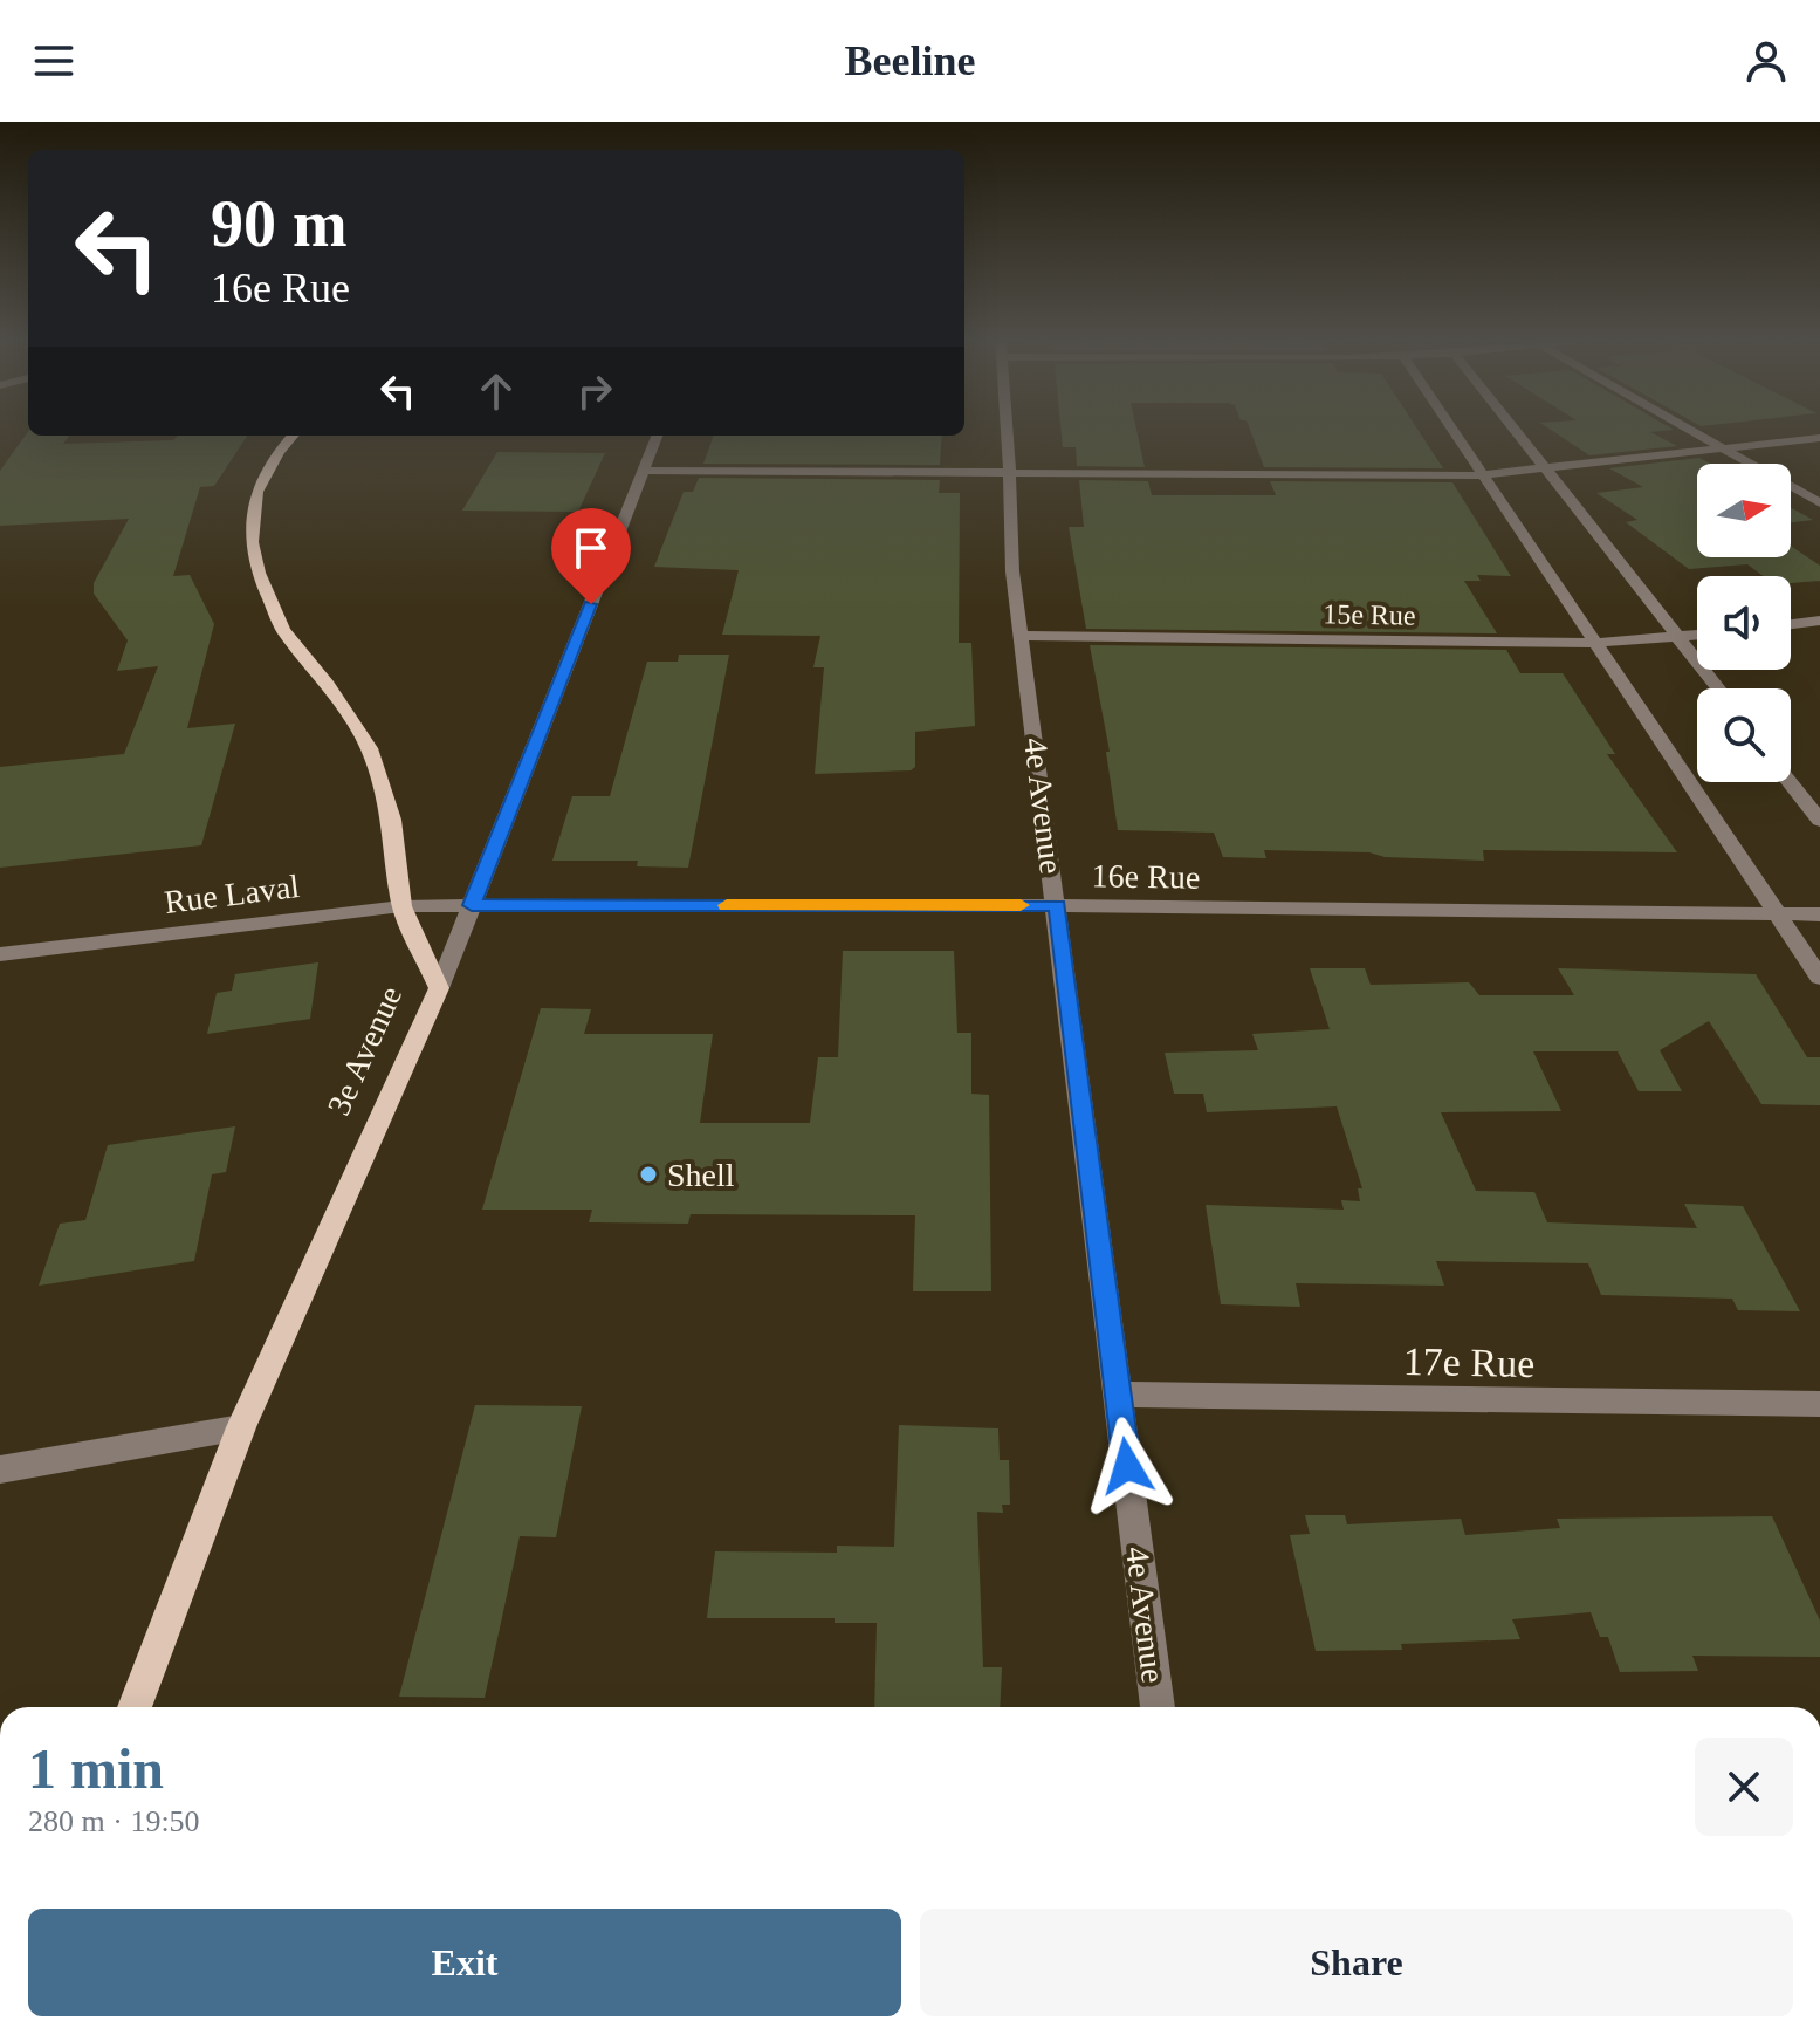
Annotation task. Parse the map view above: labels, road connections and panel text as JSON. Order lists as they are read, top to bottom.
{
  "streets": {
    "main road": ["3e Avenue"],
    "street": [
      "15e Rue",
      "4e Avenue",
      "16e Rue",
      "Rue Laval",
      "17e Rue"
    ]
  },
  "crossings": [
    ["15e Rue", "4e Avenue"],
    ["4e Avenue", "16e Rue"],
    ["4e Avenue", "17e Rue"],
    ["16e Rue", "Rue Laval"],
    ["Rue Laval", "3e Avenue"]
  ],
  "places": ["Shell"],
  "north": "right",
  "page": {
    "header": "Beeline",
    "turn": ["90 m", "16e Rue"],
    "heading": ["1 min", "280 m · 19:50"],
    "buttons": ["Exit", "Share"]
  }
}
